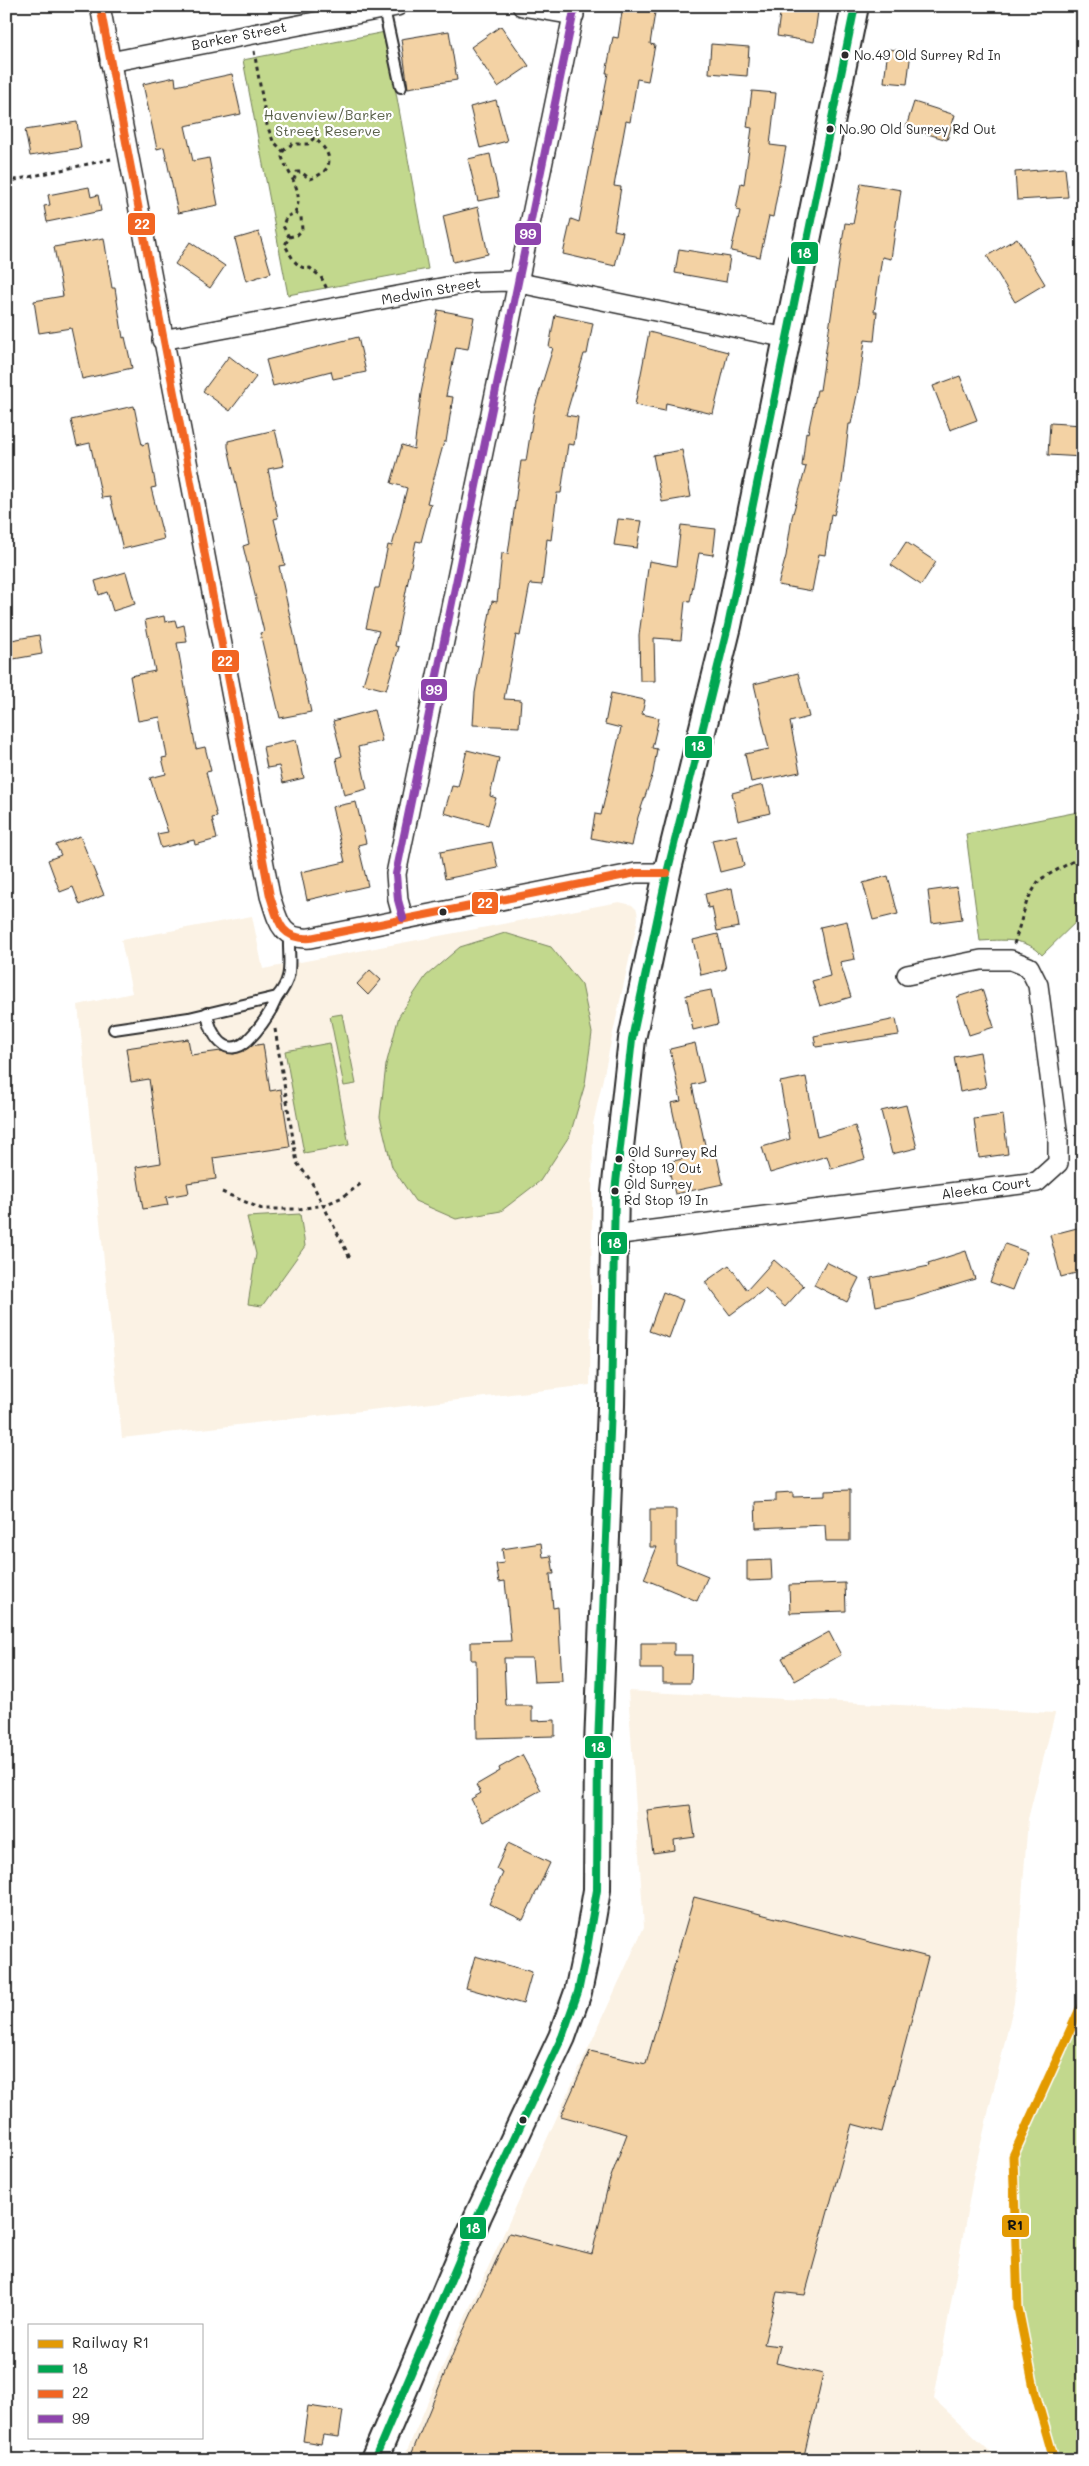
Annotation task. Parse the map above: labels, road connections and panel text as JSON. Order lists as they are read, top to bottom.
{
  "streets": {
    "street": ["Barker Street", "Medwin Street", "Aleeka Court"]
  },
  "parks": ["Havenview/Barker Street Reserve"],
  "places": [
    "No.49 Old Surrey Rd In",
    "No.90 Old Surrey Rd Out",
    "Old Surrey Rd Stop 19 Out",
    "Old Surrey Rd Stop 19 In"
  ],
  "lines": [
    "transit line 18",
    "transit line 22",
    "transit line 99",
    "rail line R1"
  ],
  "legend": [
    "Railway R1",
    "18",
    "22",
    "99"
  ]
}
